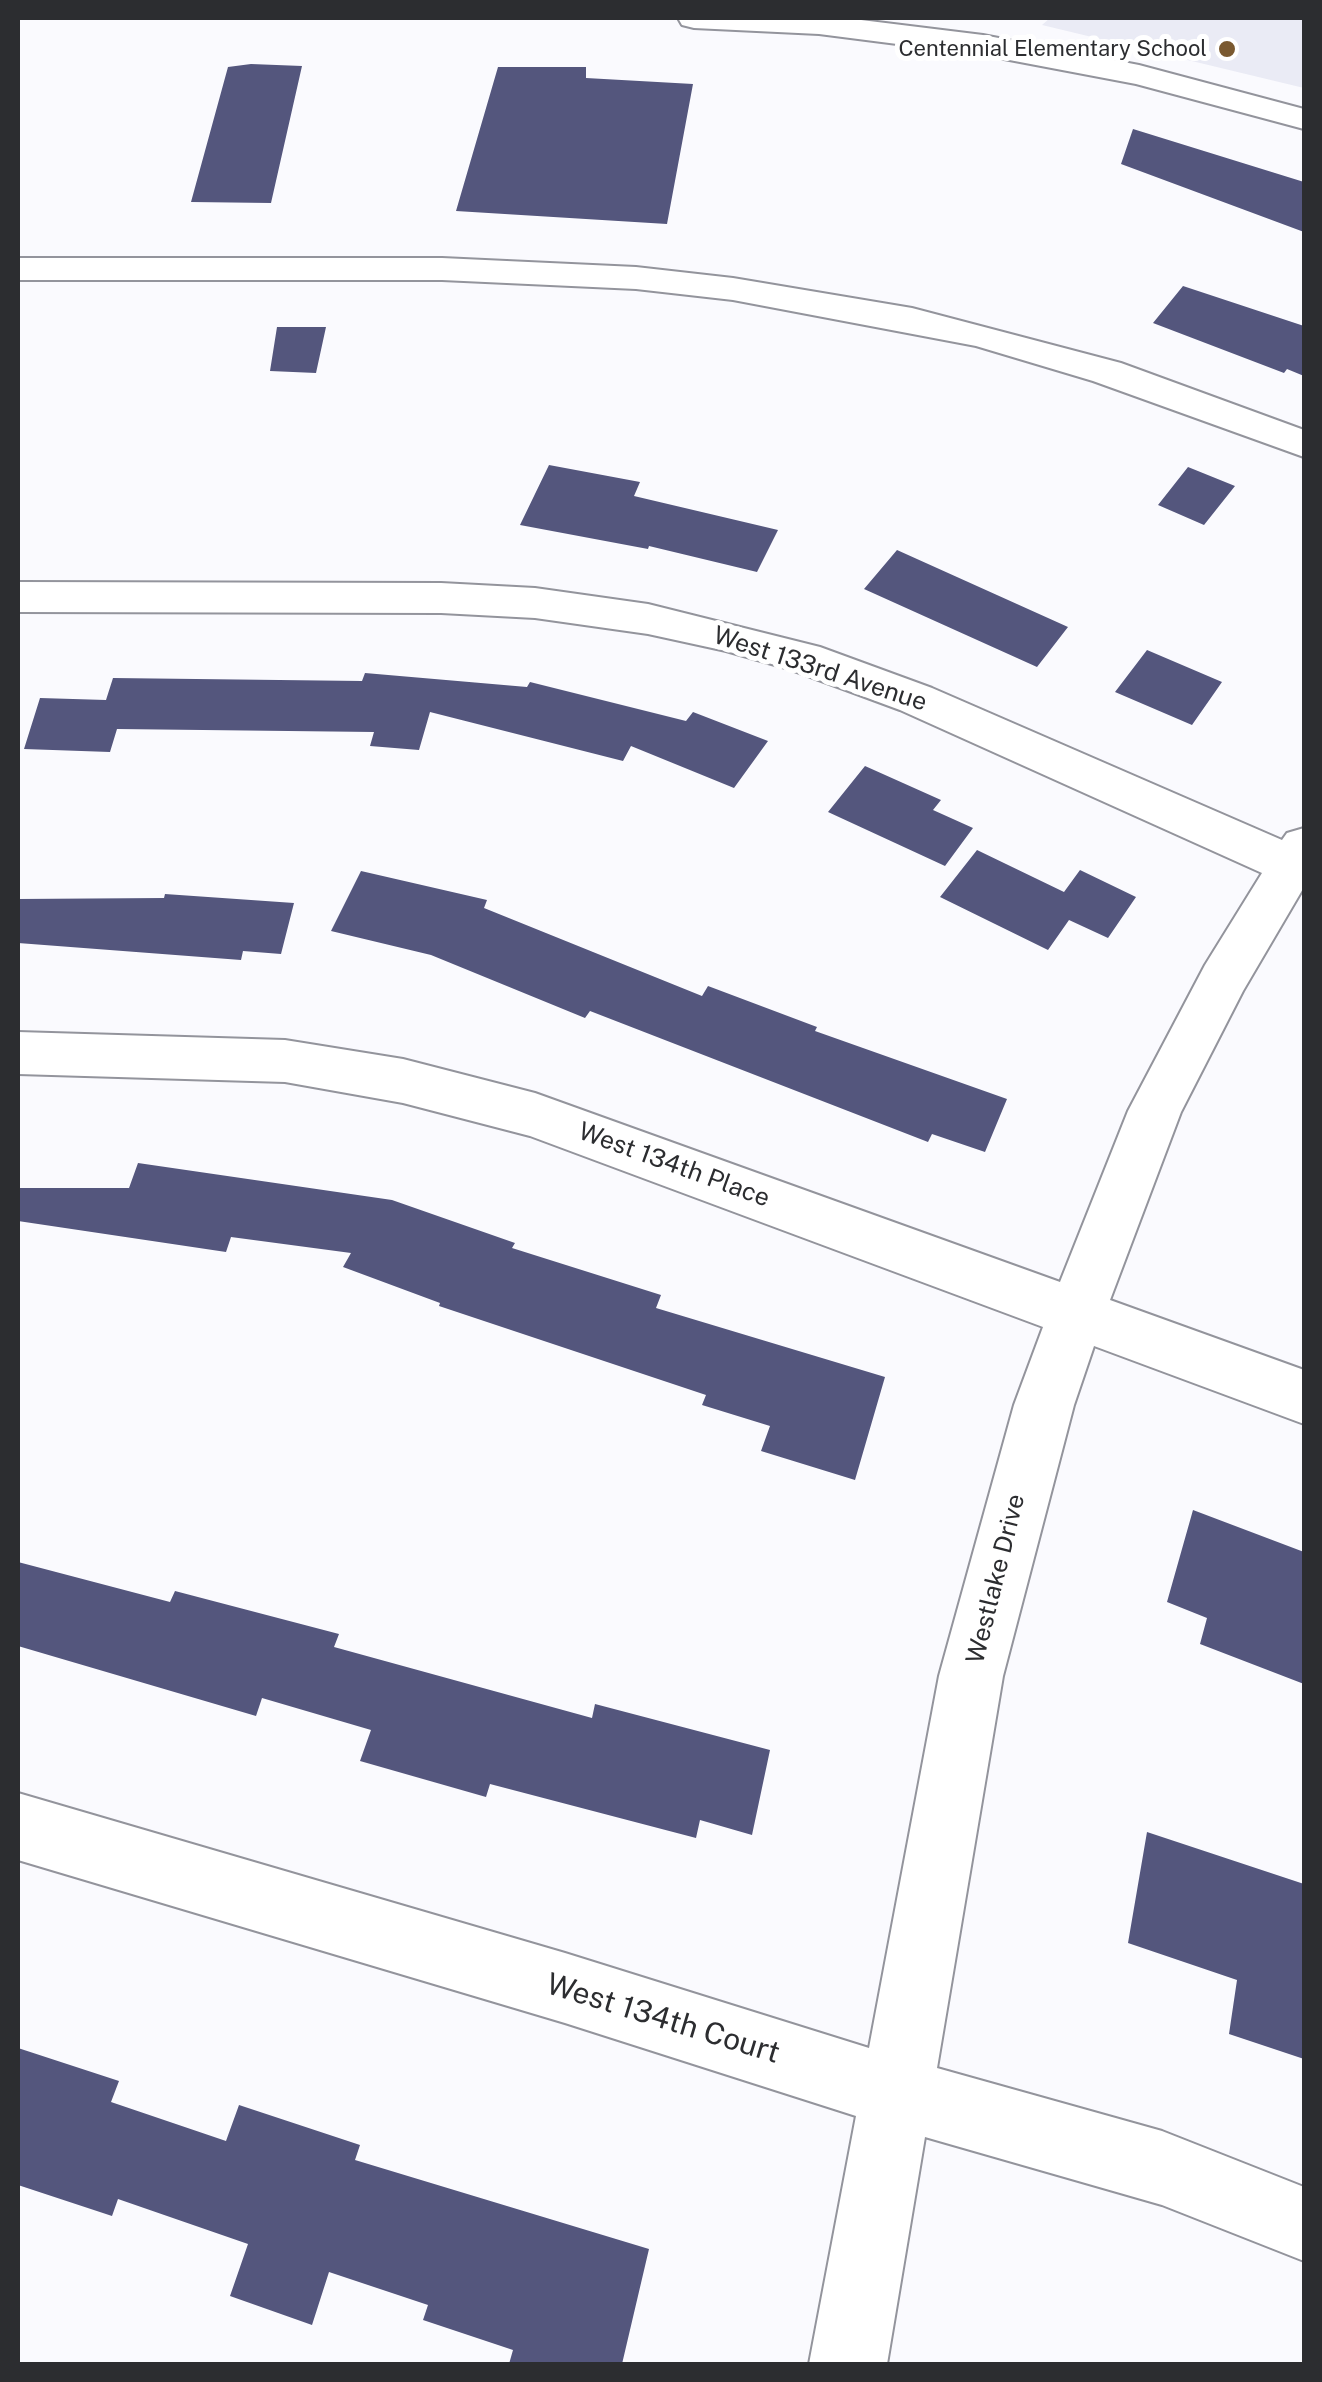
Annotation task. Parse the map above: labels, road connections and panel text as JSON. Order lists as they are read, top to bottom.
{
  "streets": {
    "street": [
      "West 133rd Avenue",
      "West 134th Place",
      "Westlake Drive",
      "West 134th Court"
    ]
  },
  "crossings": [
    ["West 133rd Avenue", "Westlake Drive"],
    ["West 134th Place", "Westlake Drive"],
    ["Westlake Drive", "West 134th Court"]
  ],
  "places": ["Centennial Elementary School"]
}
